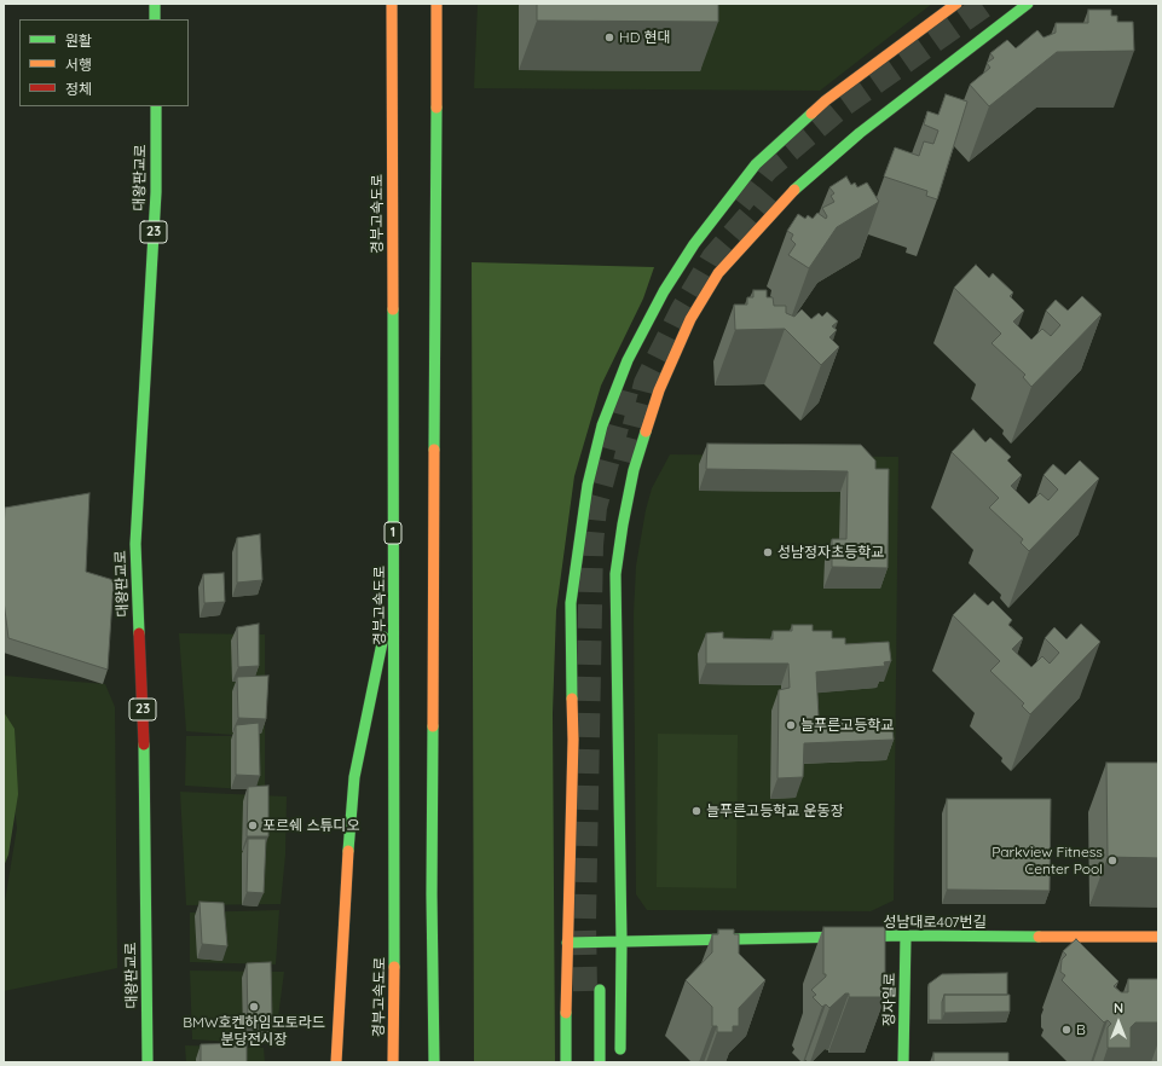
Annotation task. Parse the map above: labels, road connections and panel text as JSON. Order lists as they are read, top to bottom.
{
  "streets": {
    "main road": [
      "대왕판교로",
      "경부고속도로",
      "23",
      "1",
      "성남대로407번길",
      "정자일로"
    ]
  },
  "crossings": [
    ["성남대로407번길", "정자일로"]
  ],
  "places": [
    "HD 현대",
    "성남정자초등학교",
    "늘푸른고등학교",
    "늘푸른고등학교 운동장",
    "포르쉐 스튜디오",
    "Parkview Fitness Center Pool",
    "BMW호켄하임모토라드 분당전시장",
    "B"
  ],
  "legend": ["원활", "서행", "정체"],
  "north": "top"
}
